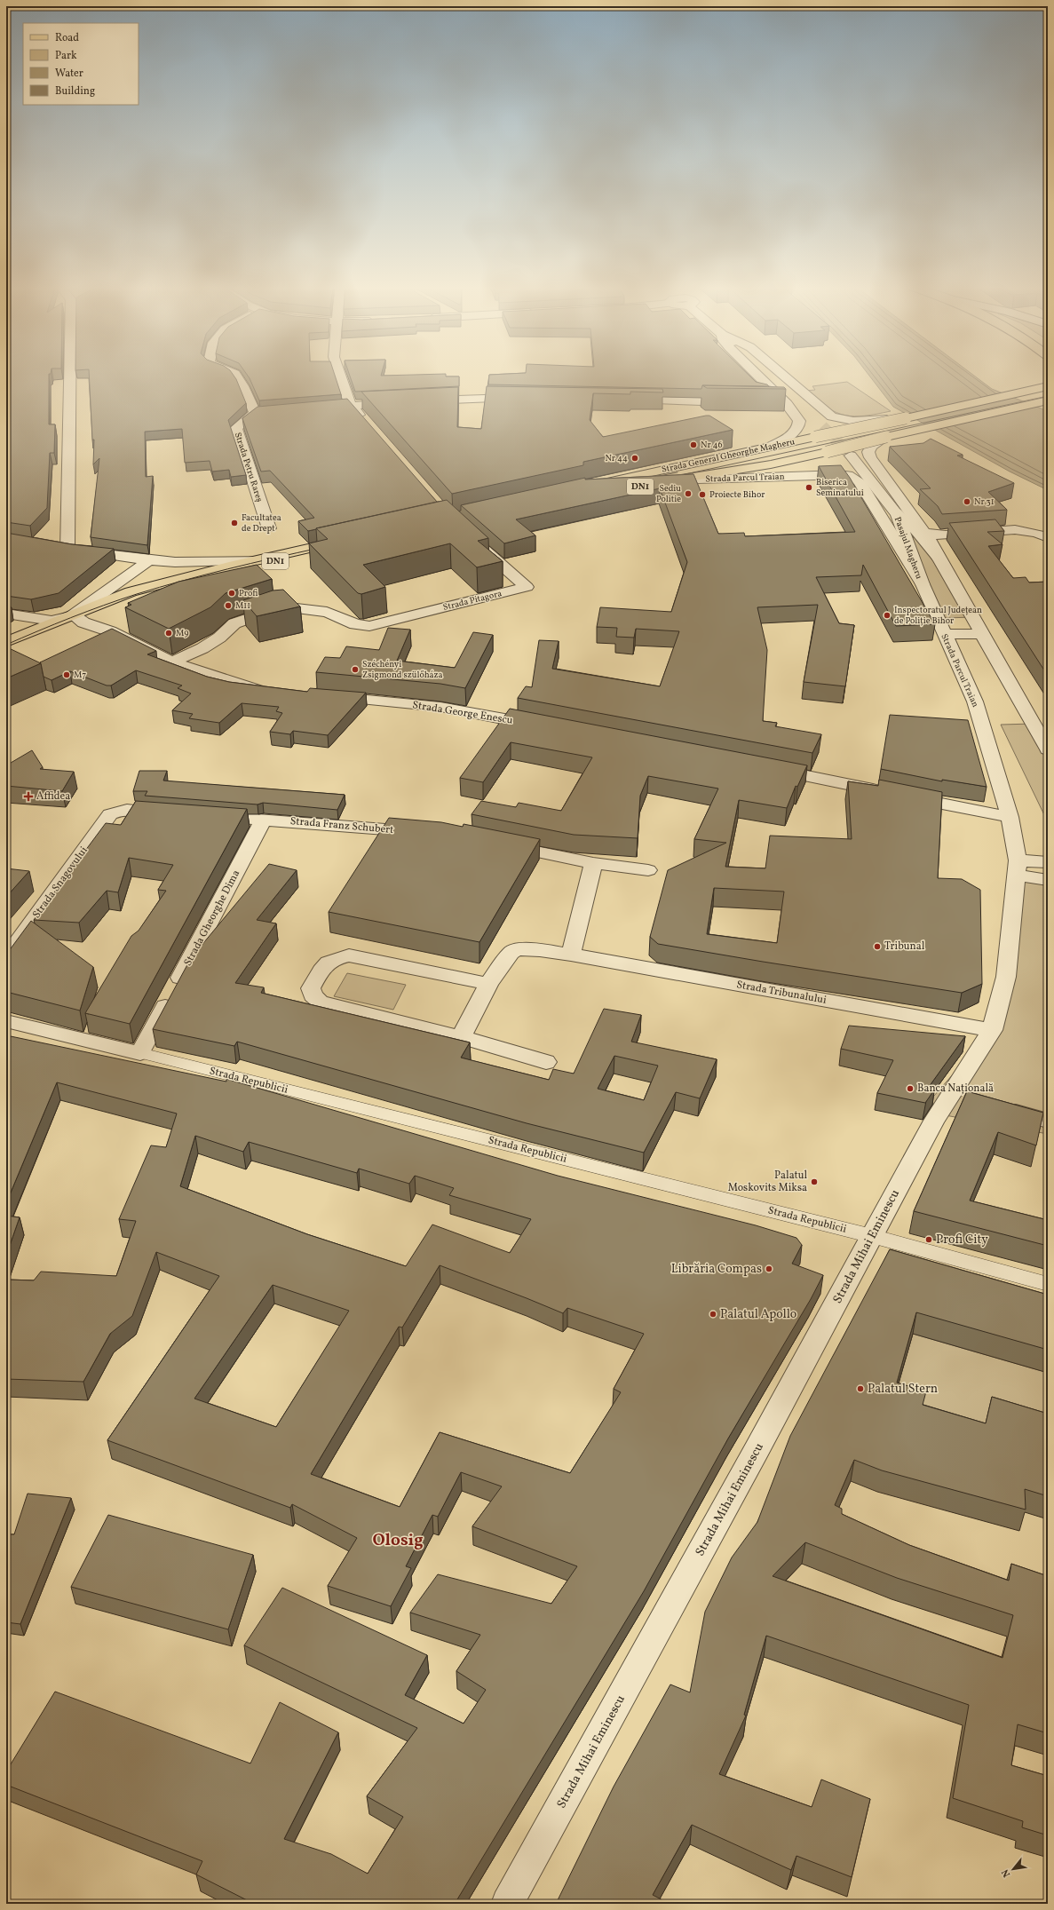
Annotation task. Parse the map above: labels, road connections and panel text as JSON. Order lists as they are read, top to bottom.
{
  "streets": {
    "main road": ["Strada General Gheorghe Magheru", "DN1"],
    "street": [
      "Strada Petru Rareș",
      "Strada Parcul Traian",
      "Pasajul Magheru",
      "Strada Pitagora",
      "Strada George Enescu",
      "Strada Franz Schubert",
      "Strada Snagovului",
      "Strada Gheorghe Dima",
      "Strada Tribunalului",
      "Strada Republicii",
      "Strada Mihai Eminescu"
    ]
  },
  "crossings": [
    ["Strada General Gheorghe Magheru", "Strada Parcul Traian"],
    ["Strada General Gheorghe Magheru", "DN1"],
    ["Strada Parcul Traian", "Pasajul Magheru"],
    ["Strada Parcul Traian", "Strada Tribunalului"],
    ["Strada Parcul Traian", "Strada Mihai Eminescu"],
    ["Strada Franz Schubert", "Strada Gheorghe Dima"],
    ["Strada Gheorghe Dima", "Strada Republicii"],
    ["Strada Republicii", "Strada Mihai Eminescu"]
  ],
  "districts": ["Olosig"],
  "places": {
    "other": [
      "Nr 46",
      "Nr 44",
      "Biserica Seminatului",
      "Sediu Politie",
      "Proiecte Bihor",
      "Nr 31",
      "Facultatea de Drept",
      "Profi",
      "M11",
      "Inspectoratul Județean de Poliție Bihor",
      "M9",
      "Széchényi Zsigmond szülőháza",
      "M7",
      "Tribunal",
      "Banca Națională",
      "Palatul Moskovits Miksa",
      "Profi City",
      "Librăria Compas",
      "Palatul Apollo",
      "Palatul Stern"
    ],
    "health": ["Affidea"]
  },
  "legend": [
    "Road",
    "Park",
    "Water",
    "Building"
  ],
  "north": "bottom left"
}
